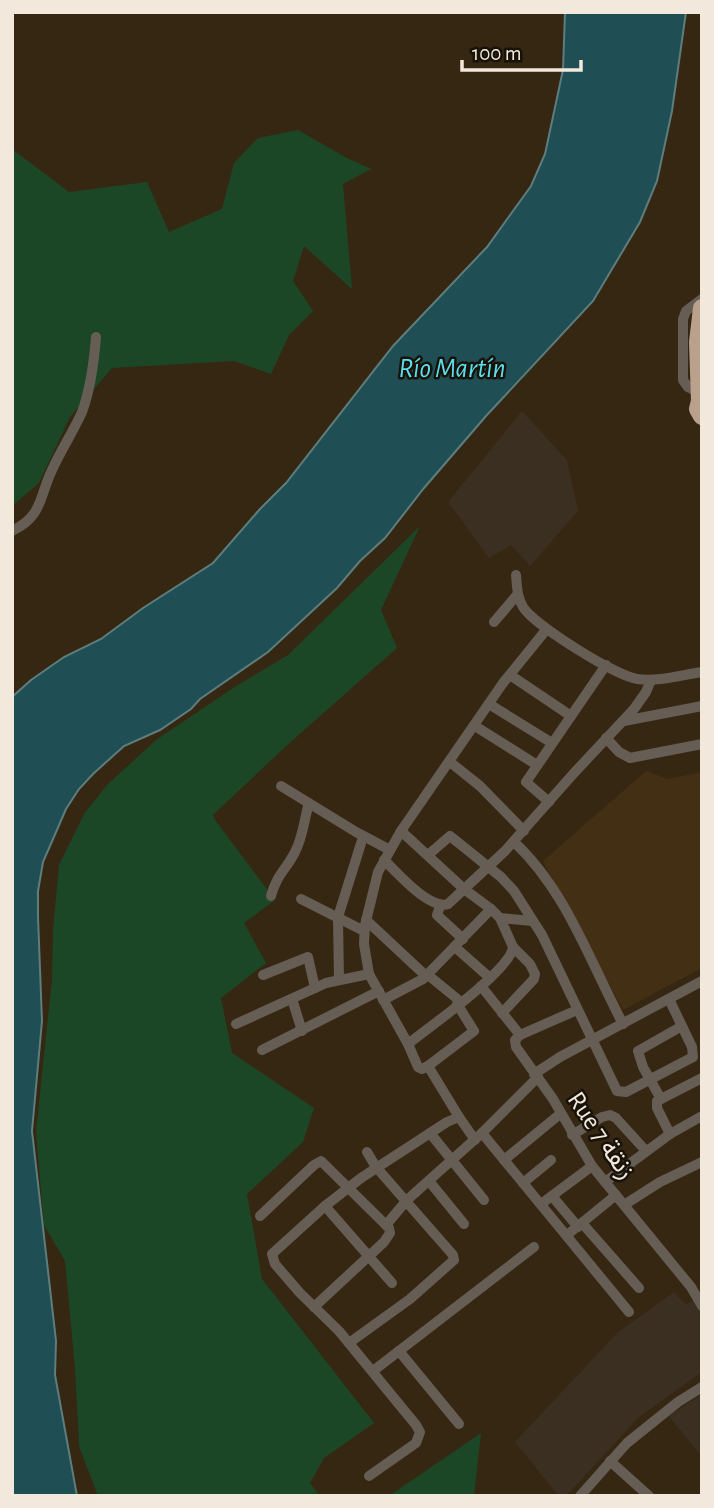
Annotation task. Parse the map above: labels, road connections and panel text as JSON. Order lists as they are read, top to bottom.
{
  "streets": {
    "street": ["Rue 7 زنقة"]
  },
  "water": ["Río Martín"],
  "scale_bar": "100 m"
}
